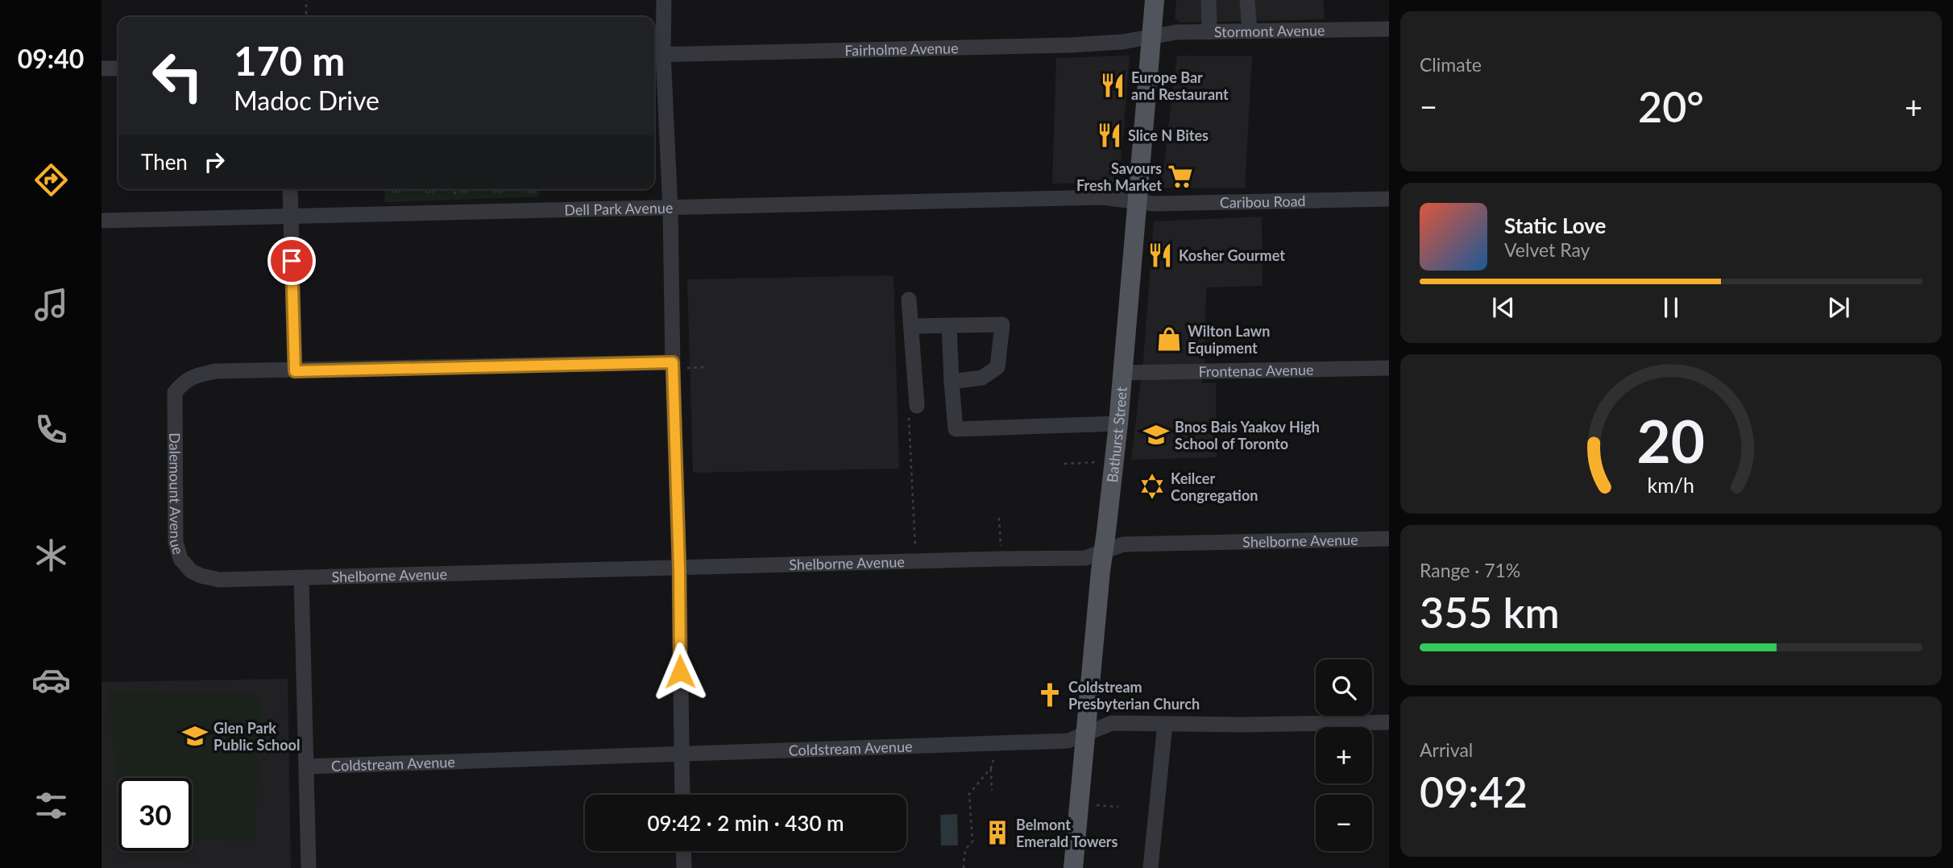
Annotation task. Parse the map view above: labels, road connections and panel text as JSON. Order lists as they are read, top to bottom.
{
  "streets": {
    "main road": ["Bathurst Street"],
    "street": [
      "Stormont Avenue",
      "Fairholme Avenue",
      "Caribou Road",
      "Dell Park Avenue",
      "Frontenac Avenue",
      "Dalemount Avenue",
      "Shelborne Avenue",
      "Coldstream Avenue"
    ]
  },
  "crossings": [
    ["Stormont Avenue", "Fairholme Avenue"],
    ["Stormont Avenue", "Bathurst Street"],
    ["Fairholme Avenue", "Bathurst Street"],
    ["Caribou Road", "Dell Park Avenue"],
    ["Caribou Road", "Bathurst Street"],
    ["Dell Park Avenue", "Bathurst Street"],
    ["Frontenac Avenue", "Bathurst Street"],
    ["Bathurst Street", "Shelborne Avenue"],
    ["Bathurst Street", "Coldstream Avenue"],
    ["Dalemount Avenue", "Shelborne Avenue"]
  ],
  "places": {
    "restaurant": ["Europe Bar and Restaurant", "Slice N Bites", "Kosher Gourmet"],
    "supermarket": ["Savours Fresh Market"],
    "shop": ["Wilton Lawn Equipment"],
    "school or university": ["Bnos Bais Yaakov High School of Toronto", "Glen Park Public School"],
    "synagogue": ["Keilcer Congregation"],
    "church": ["Coldstream Presbyterian Church"],
    "building": ["Belmont Emerald Towers"]
  },
  "page": {
    "tabs": "09:40",
    "tile": [
      "Climate",
      ["Range · 71%", "355 km"],
      ["Arrival", "09:42"]
    ],
    "turn": ["170 m", "Madoc Drive"],
    "heat": ["−", "20°", "+"],
    "then": "Then",
    "song": ["Static Love", "Velvet Ray"],
    "map_buttons": ["+", "−"],
    "limit": "30",
    "trip": "09:42 · 2 min · 430 m",
    "gauge": ["20", "km/h"]
  }
}
